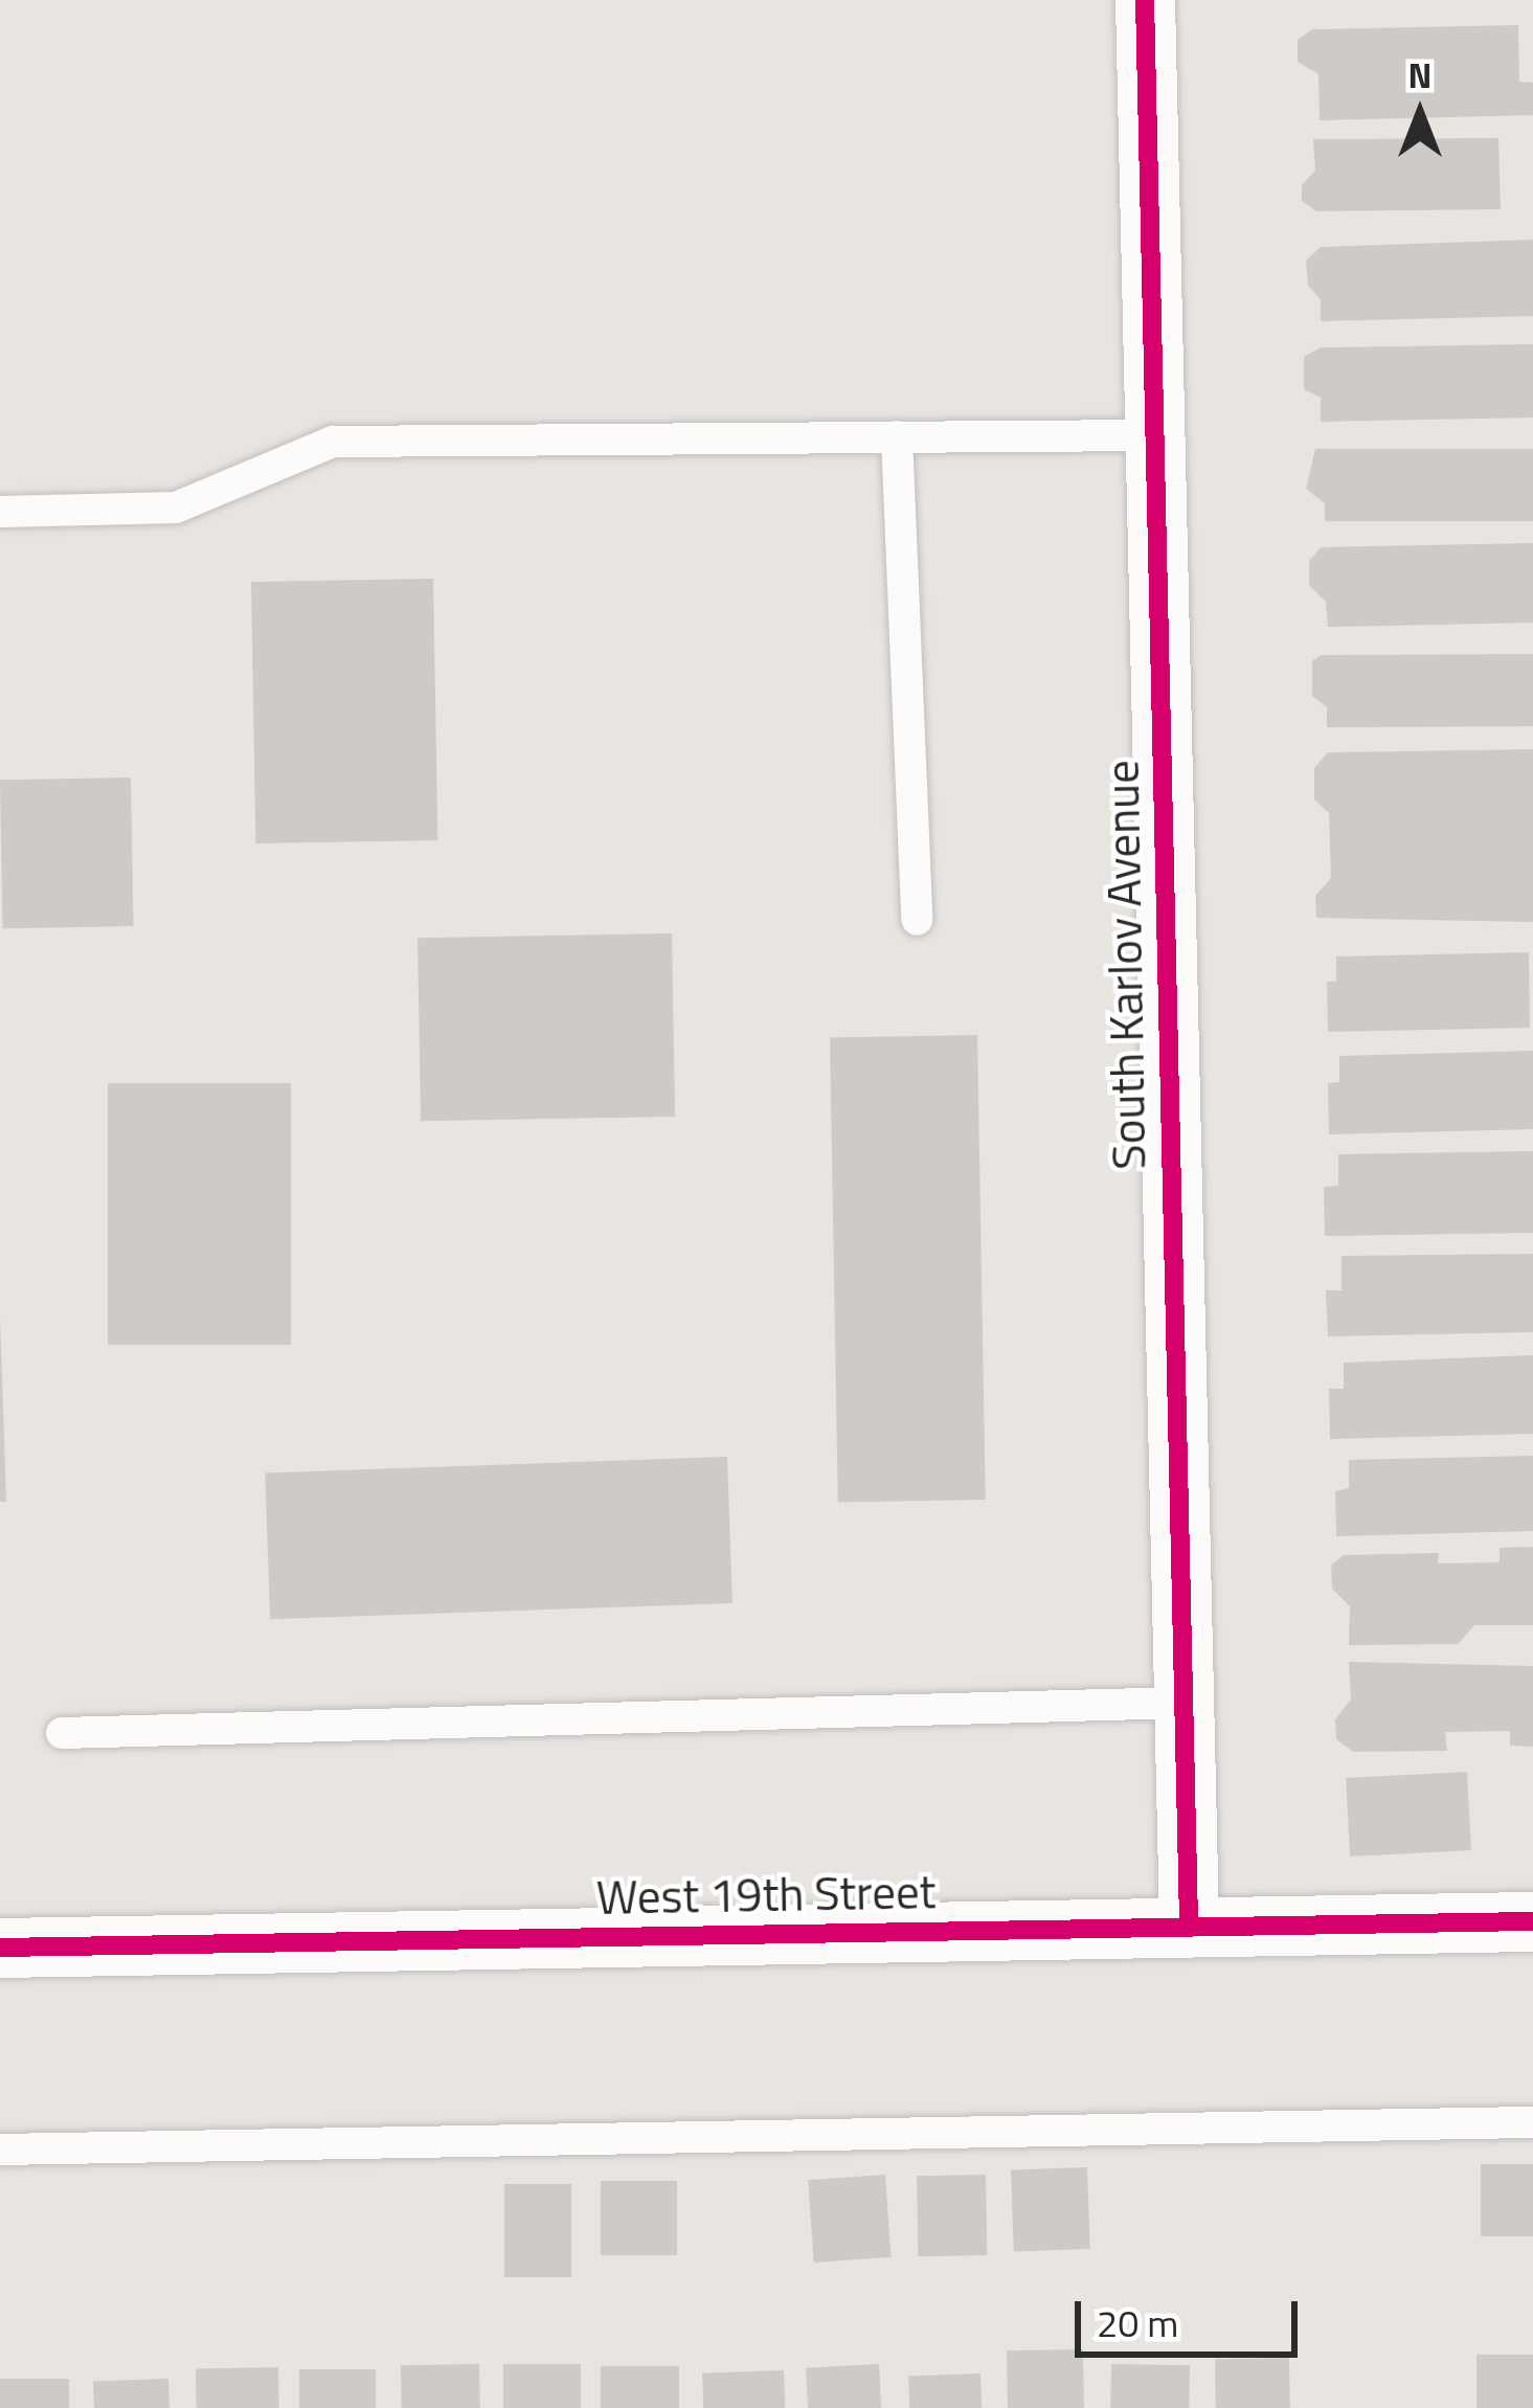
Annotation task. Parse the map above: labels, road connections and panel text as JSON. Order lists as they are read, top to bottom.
{
  "streets": {
    "street": ["South Karlov Avenue", "West 19th Street"]
  },
  "crossings": [
    ["South Karlov Avenue", "West 19th Street"]
  ],
  "scale_bar": "20 m",
  "north": "top"
}
